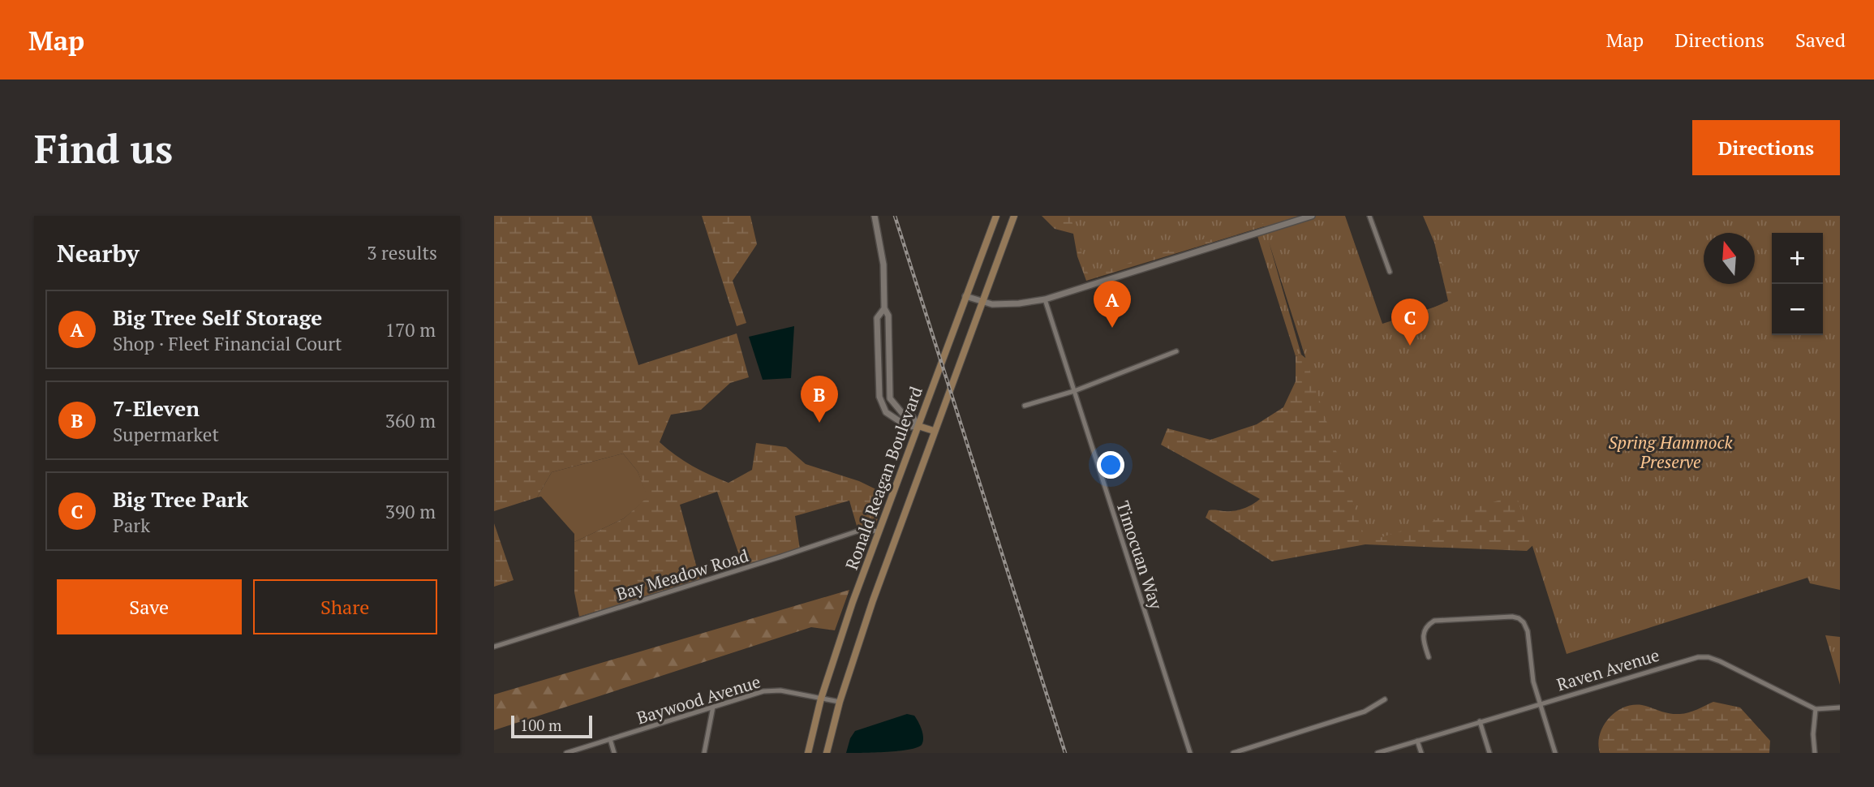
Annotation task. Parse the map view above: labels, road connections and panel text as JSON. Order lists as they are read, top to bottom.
{
  "streets": {
    "main road": ["Ronald Reagan Boulevard"],
    "street": [
      "Timocuan Way",
      "Bay Meadow Road",
      "Raven Avenue",
      "Baywood Avenue"
    ]
  },
  "crossings": [
    ["Ronald Reagan Boulevard", "Bay Meadow Road"],
    ["Ronald Reagan Boulevard", "Baywood Avenue"]
  ],
  "parks": ["Spring Hammock Preserve"],
  "scale_bar": "100 m",
  "north": "top",
  "page": {
    "header": "Map",
    "nav": ["Map", "Directions", "Saved"],
    "buttons": [
      "Directions",
      ["Save", "Share"]
    ],
    "title": "Find us",
    "heading": ["Nearby", "3 results"],
    "map_buttons": ["+", "−"],
    "pins": ["A", "C", "B"],
    "list": [
      {
        "mark": "A",
        "name": "Big Tree Self Storage",
        "note": "Shop · Fleet Financial Court",
        "value": "170 m"
      },
      {
        "mark": "B",
        "name": "7-Eleven",
        "note": "Supermarket",
        "value": "360 m"
      },
      {
        "mark": "C",
        "name": "Big Tree Park",
        "note": "Park",
        "value": "390 m"
      }
    ],
    "scale": "100 m"
  }
}
